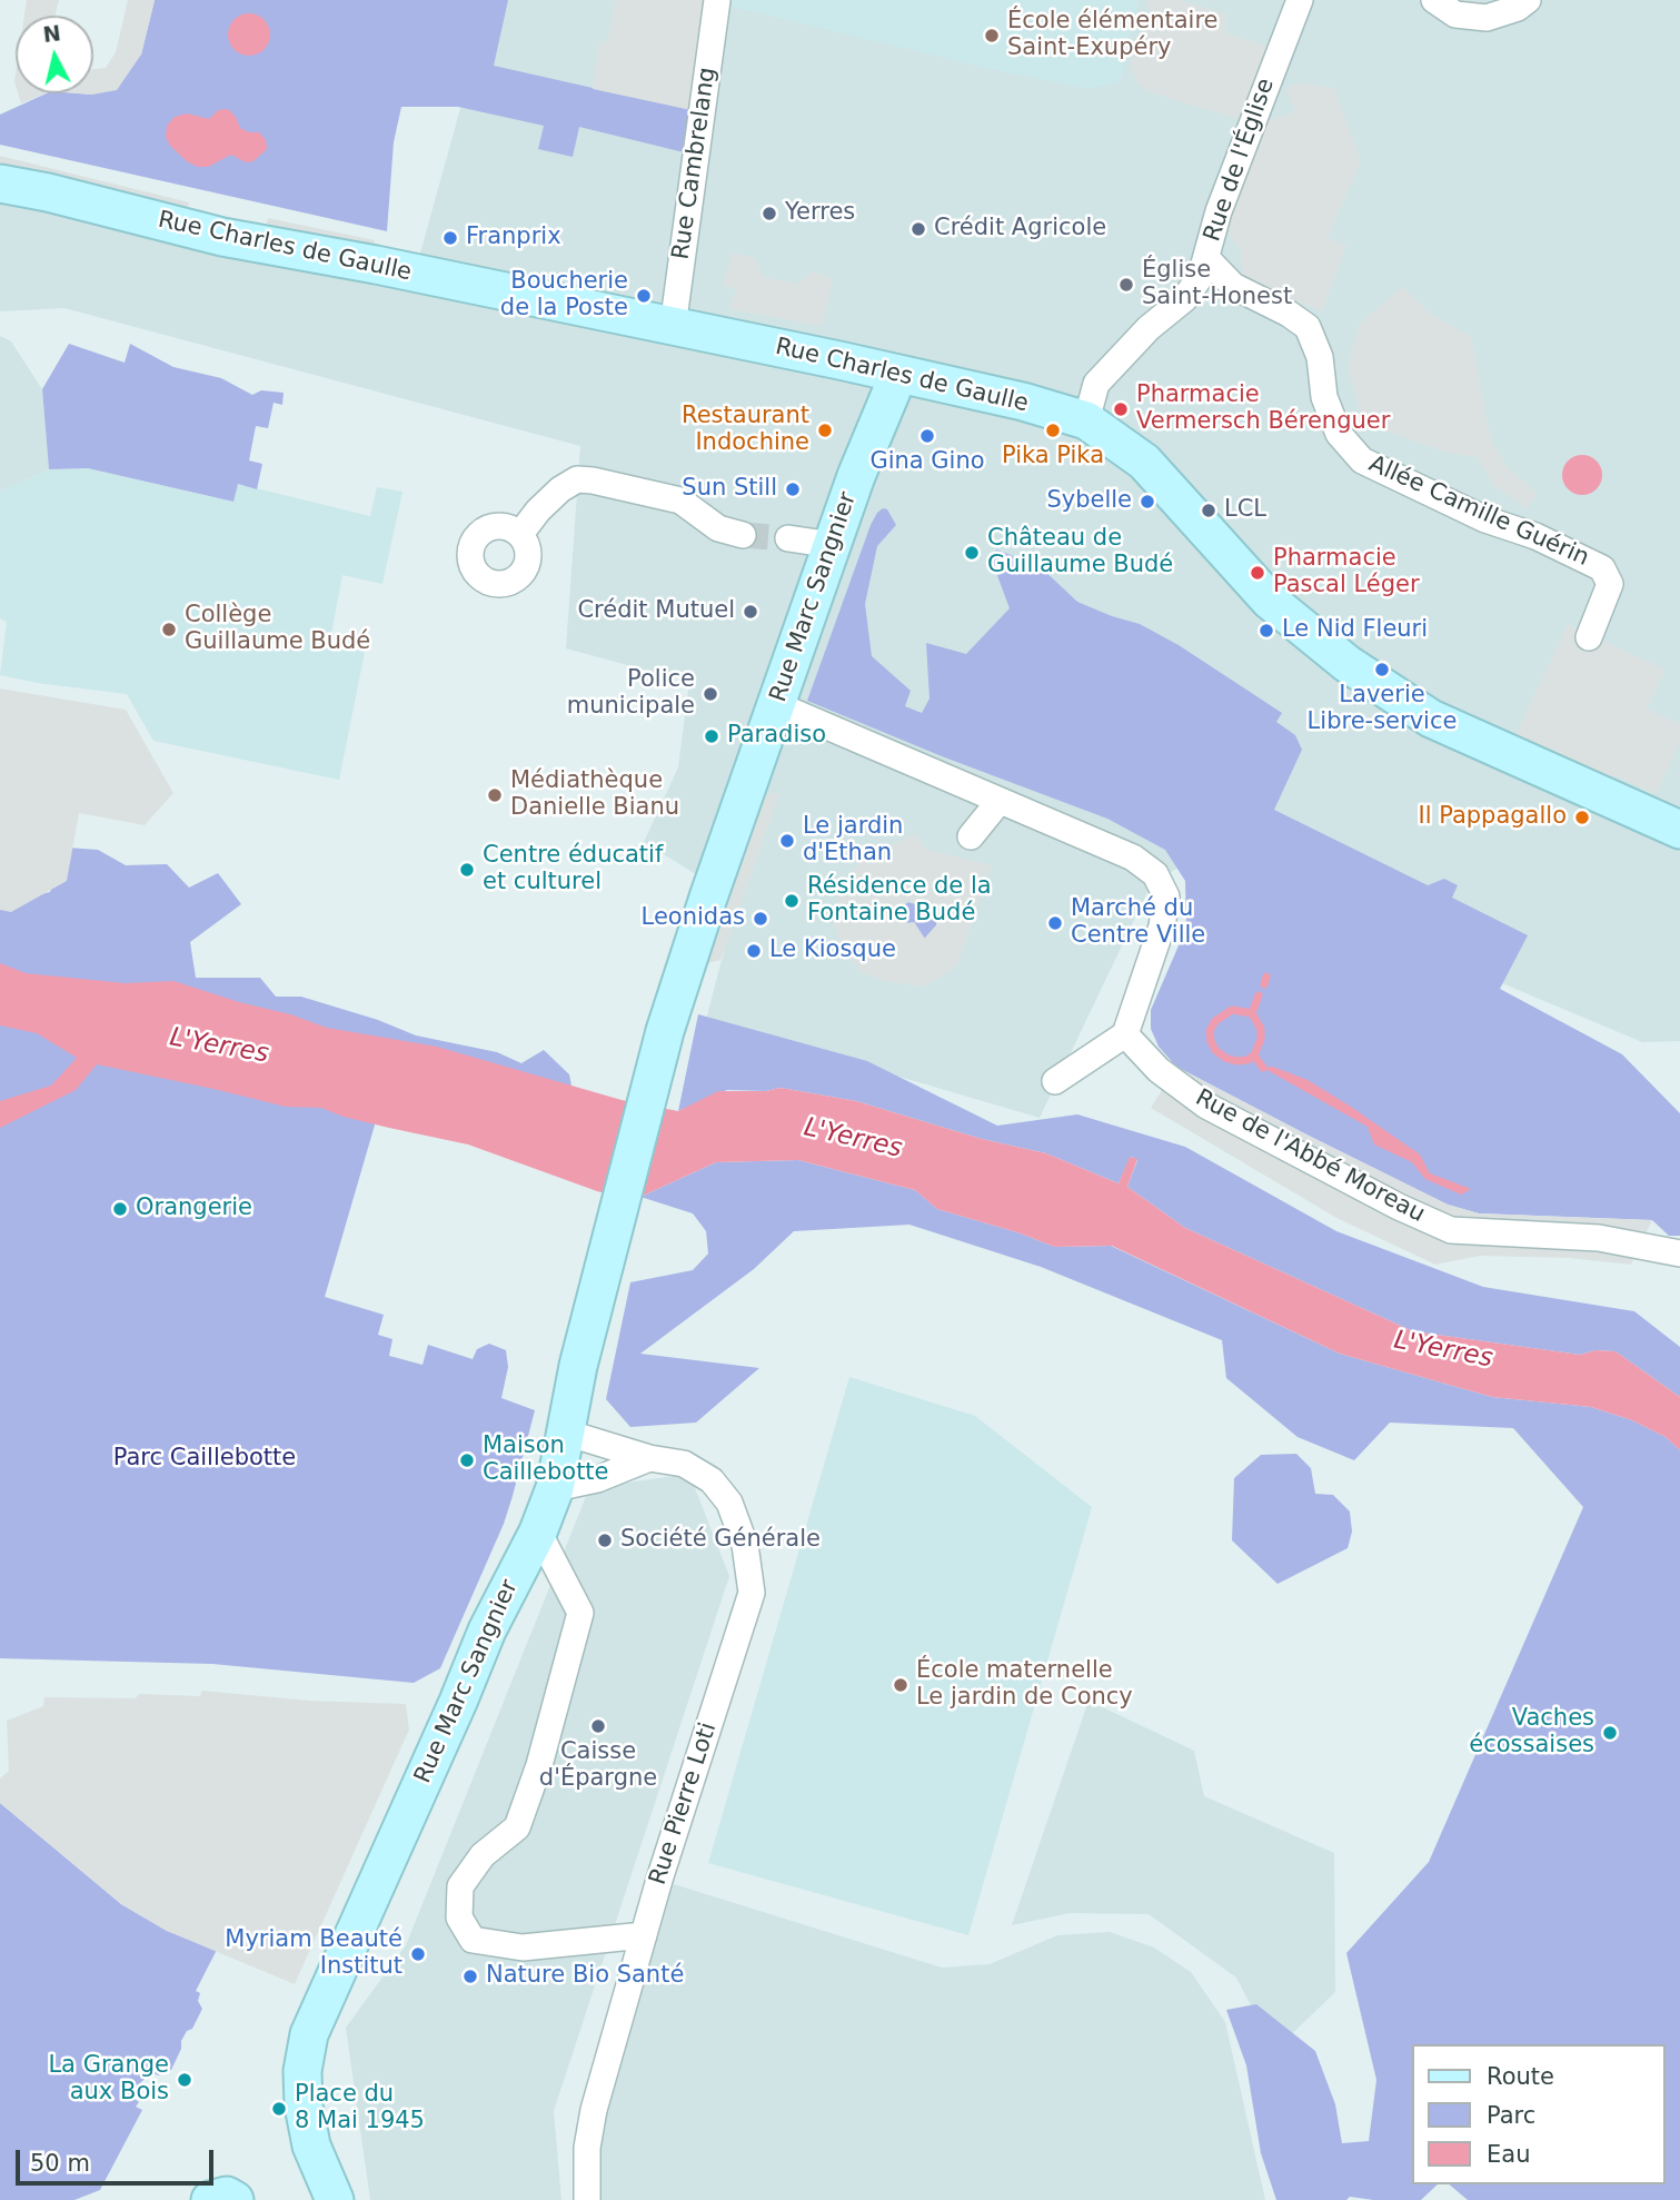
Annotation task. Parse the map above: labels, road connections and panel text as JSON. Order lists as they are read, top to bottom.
{
  "streets": {
    "street": [
      "Rue de l'Église",
      "Rue Cambrelang",
      "Rue Charles de Gaulle",
      "Allée Camille Guérin",
      "Rue Marc Sangnier",
      "Rue de l'Abbé Moreau",
      "Rue Pierre Loti"
    ]
  },
  "crossings": [
    ["Rue de l'Église", "Rue Charles de Gaulle"],
    ["Rue de l'Église", "Allée Camille Guérin"],
    ["Rue Cambrelang", "Rue Charles de Gaulle"],
    ["Rue Charles de Gaulle", "Rue Marc Sangnier"],
    ["Rue Marc Sangnier", "Rue Pierre Loti"]
  ],
  "water": ["L'Yerres"],
  "parks": ["Parc Caillebotte"],
  "places": [
    "École élémentaire Saint-Exupéry",
    "Yerres",
    "Crédit Agricole",
    "Franprix",
    "Église Saint-Honest",
    "Boucherie de la Poste",
    "Pharmacie Vermersch Bérenguer",
    "Restaurant Indochine",
    "Pika Pika",
    "Gina Gino",
    "Sun Still",
    "Sybelle",
    "LCL",
    "Château de Guillaume Budé",
    "Pharmacie Pascal Léger",
    "Crédit Mutuel",
    "Collège Guillaume Budé",
    "Le Nid Fleuri",
    "Laverie Libre-service",
    "Police municipale",
    "Paradiso",
    "Médiathèque Danielle Bianu",
    "Il Pappagallo",
    "Le jardin d'Ethan",
    "Centre éducatif et culturel",
    "Résidence de la Fontaine Budé",
    "Leonidas",
    "Marché du Centre Ville",
    "Le Kiosque",
    "Orangerie",
    "Maison Caillebotte",
    "Société Générale",
    "École maternelle Le jardin de Concy",
    "Caisse d'Épargne",
    "Vaches écossaises",
    "Myriam Beauté Institut",
    "Nature Bio Santé",
    "La Grange aux Bois",
    "Place du 8 Mai 1945"
  ],
  "legend": ["Route", "Parc", "Eau"],
  "scale_bar": "50 m",
  "north": "top"
}
